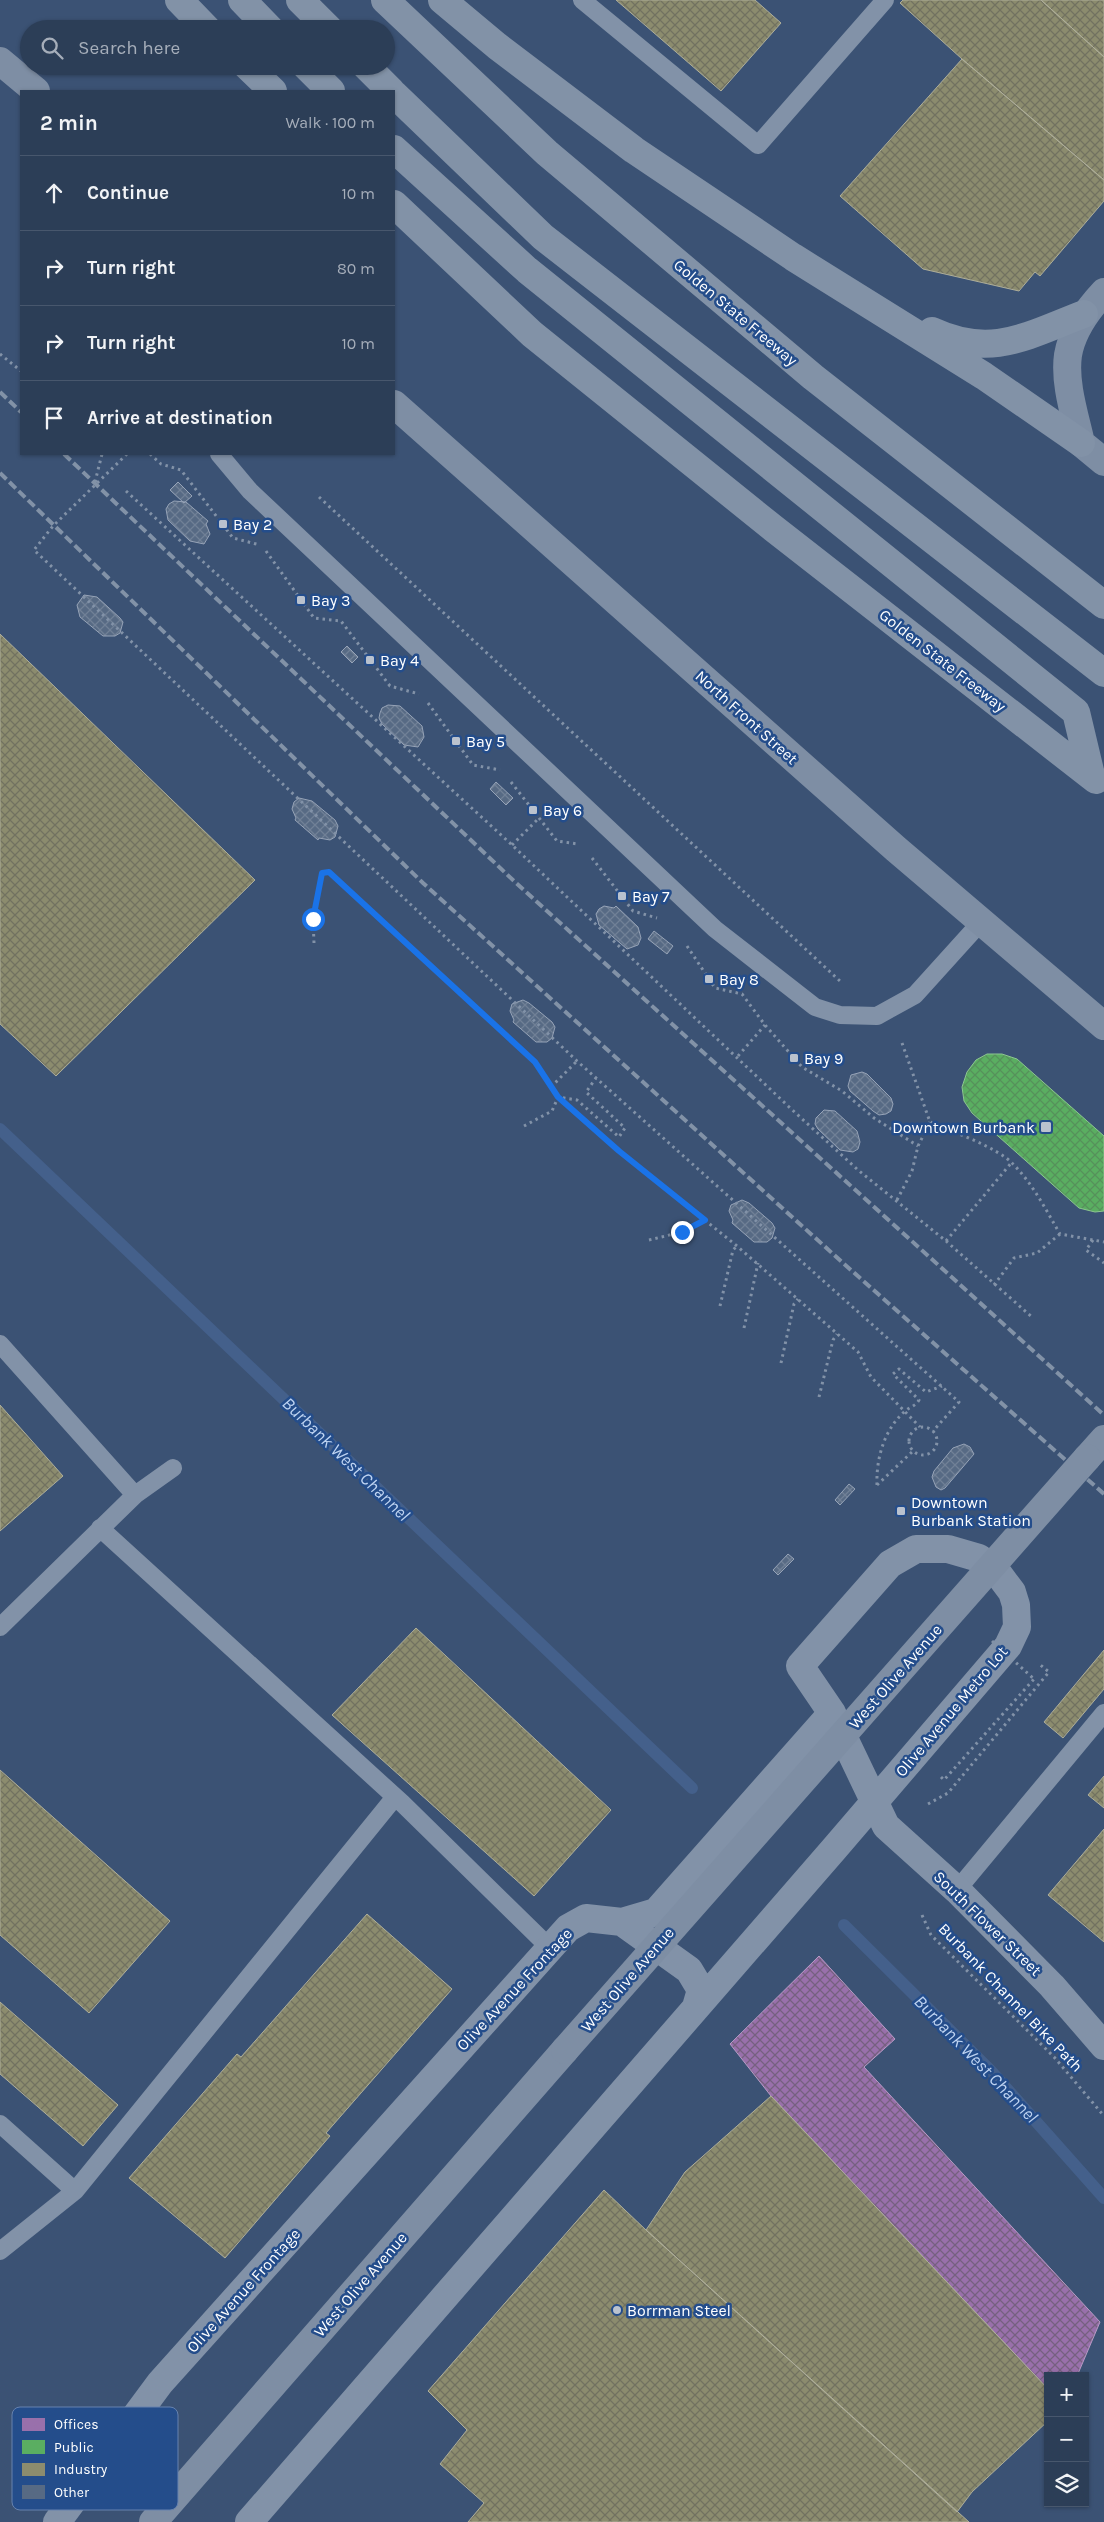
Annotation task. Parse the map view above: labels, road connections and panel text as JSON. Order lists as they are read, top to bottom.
{
  "streets": {
    "highway": ["Golden State Freeway"],
    "main road": ["North Front Street", "West Olive Avenue"],
    "street": ["Olive Avenue Metro Lot", "South Flower Street", "Olive Avenue Frontage"],
    "path": ["Burbank Channel Bike Path"]
  },
  "crossings": [
    ["Olive Avenue Metro Lot", "South Flower Street"],
    ["Olive Avenue Metro Lot", "Olive Avenue Frontage"]
  ],
  "water": ["Burbank West Channel"],
  "places": {
    "transit": [
      "Bay 2",
      "Bay 3",
      "Bay 4",
      "Bay 5",
      "Bay 6",
      "Bay 7",
      "Bay 8",
      "Bay 9",
      "Downtown Burbank",
      "Downtown Burbank Station"
    ],
    "other": ["Borrman Steel"]
  },
  "legend": [
    "Offices",
    "Public",
    "Industry",
    "Other"
  ],
  "page": {
    "search": "Search here",
    "heading": ["2 min", "Walk · 100 m"],
    "list": [
      ["Continue", "10 m"],
      ["Turn right", "80 m"],
      ["Turn right", "10 m"],
      "Arrive at destination"
    ],
    "map_buttons": ["+", "−"]
  }
}
